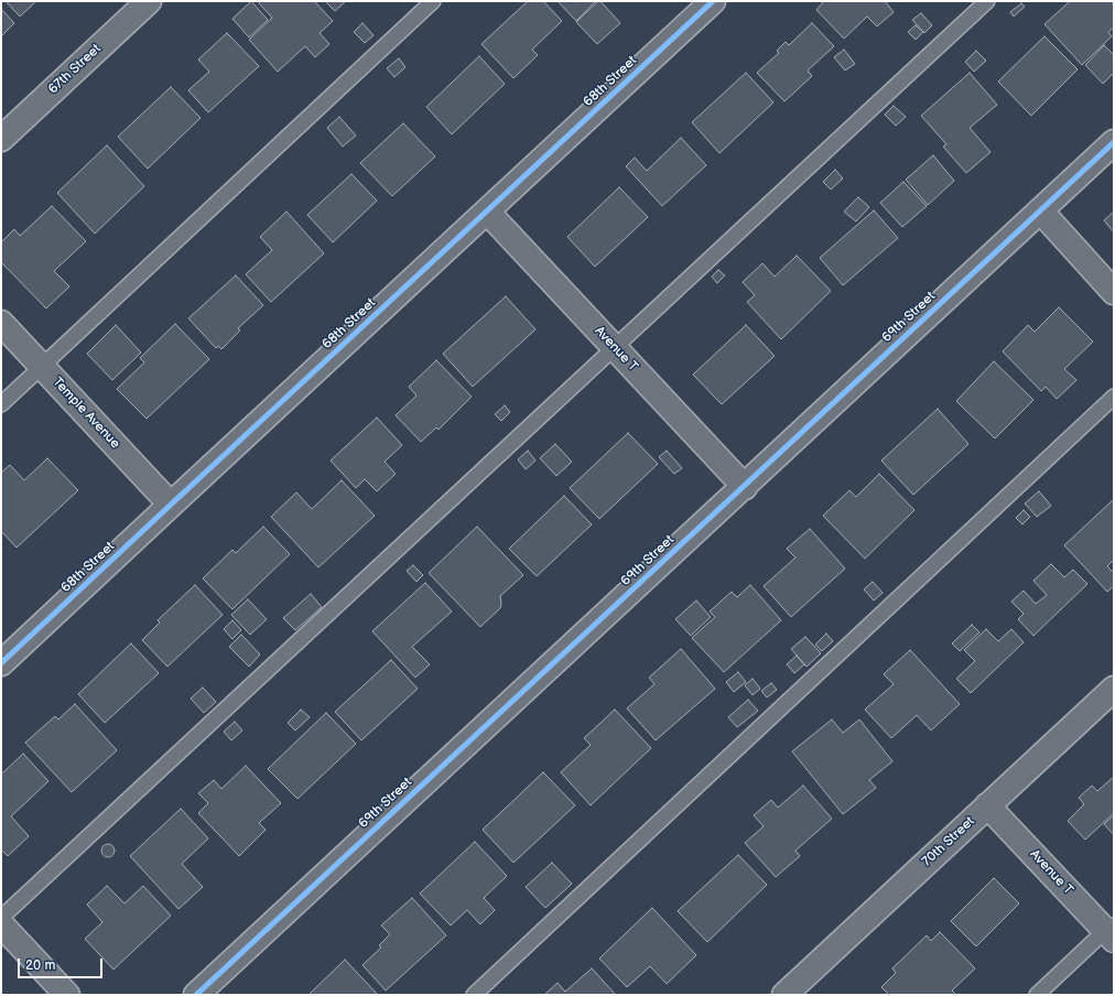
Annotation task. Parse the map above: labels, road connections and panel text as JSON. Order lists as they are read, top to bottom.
{
  "streets": {
    "street": [
      "67th Street",
      "68th Street",
      "69th Street",
      "Avenue T",
      "Temple Avenue",
      "70th Street"
    ]
  },
  "crossings": [
    ["68th Street", "Avenue T"],
    ["68th Street", "Temple Avenue"],
    ["69th Street", "Avenue T"],
    ["Avenue T", "70th Street"]
  ],
  "scale_bar": "20 m"
}
